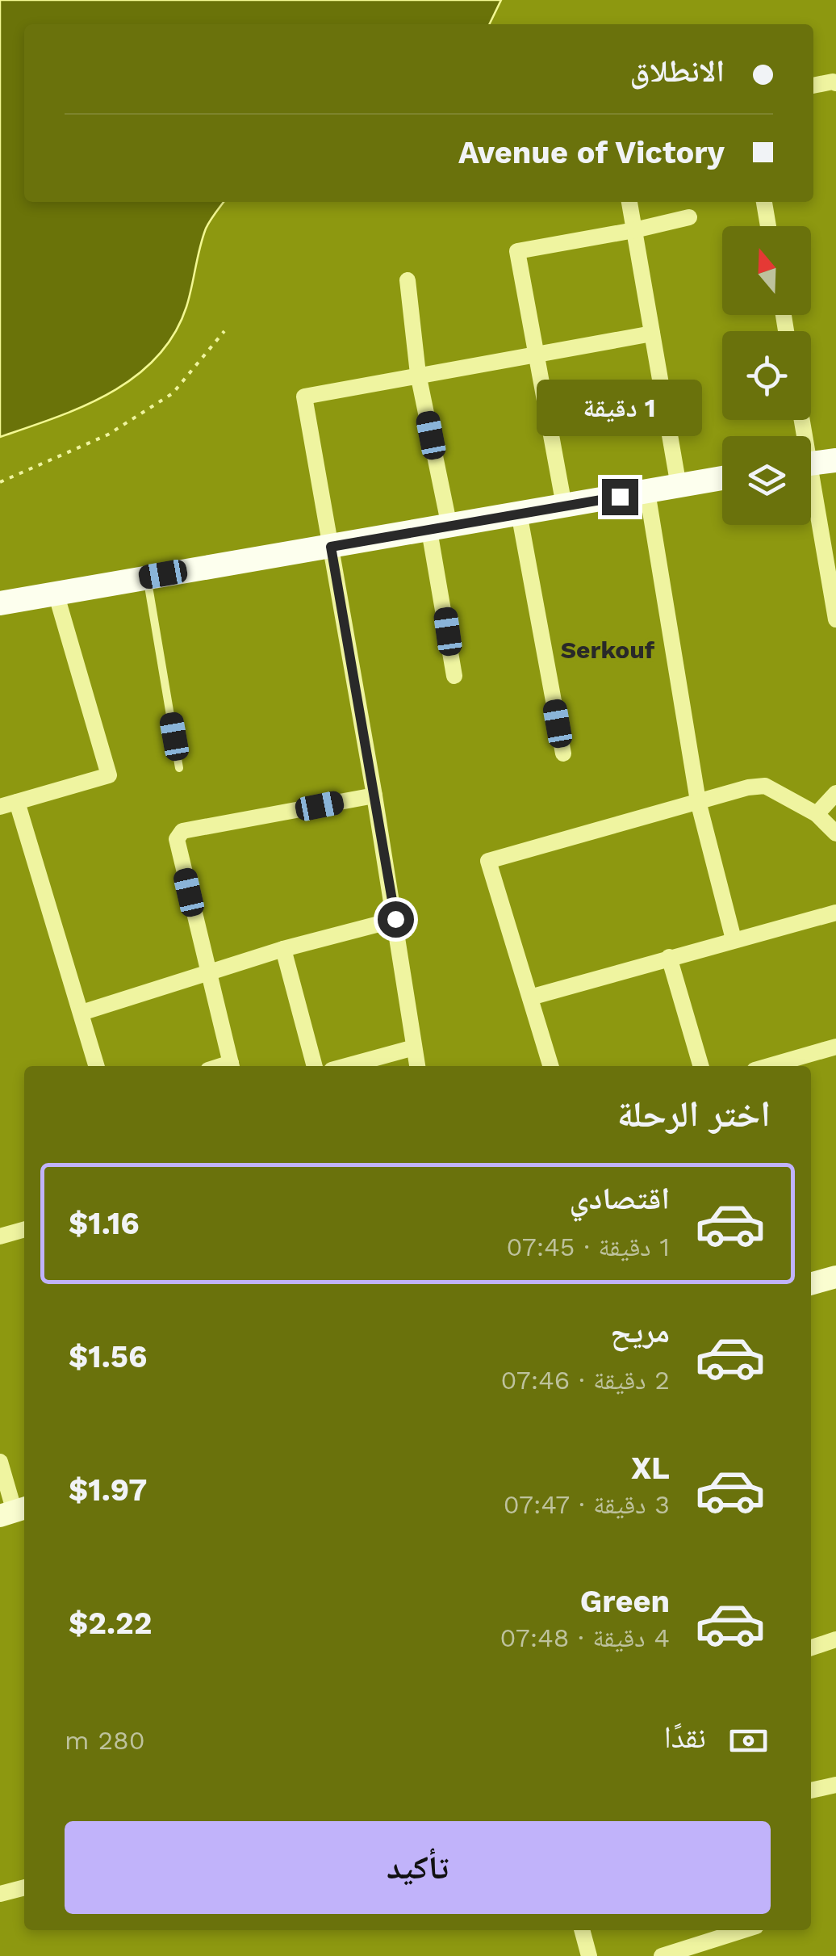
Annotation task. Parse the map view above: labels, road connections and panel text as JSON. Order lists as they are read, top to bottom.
{
  "districts": ["Serkouf"],
  "north": "top",
  "page": {
    "banner": ["الانطلاق", "Avenue of Victory"],
    "bubble": "1 دقيقة",
    "heading": "اختر الرحلة",
    "list": [
      {
        "name": "اقتصادي",
        "note": "1 دقيقة · 07:45",
        "value": "$1.16"
      },
      {
        "name": "مريح",
        "note": "2 دقيقة · 07:46",
        "value": "$1.56"
      },
      {
        "name": "XL",
        "note": "3 دقيقة · 07:47",
        "value": "$1.97"
      },
      {
        "name": "Green",
        "note": "4 دقيقة · 07:48",
        "value": "$2.22"
      }
    ],
    "pay": ["نقدًا", "280 m"],
    "buttons": "تأكيد"
  }
}
